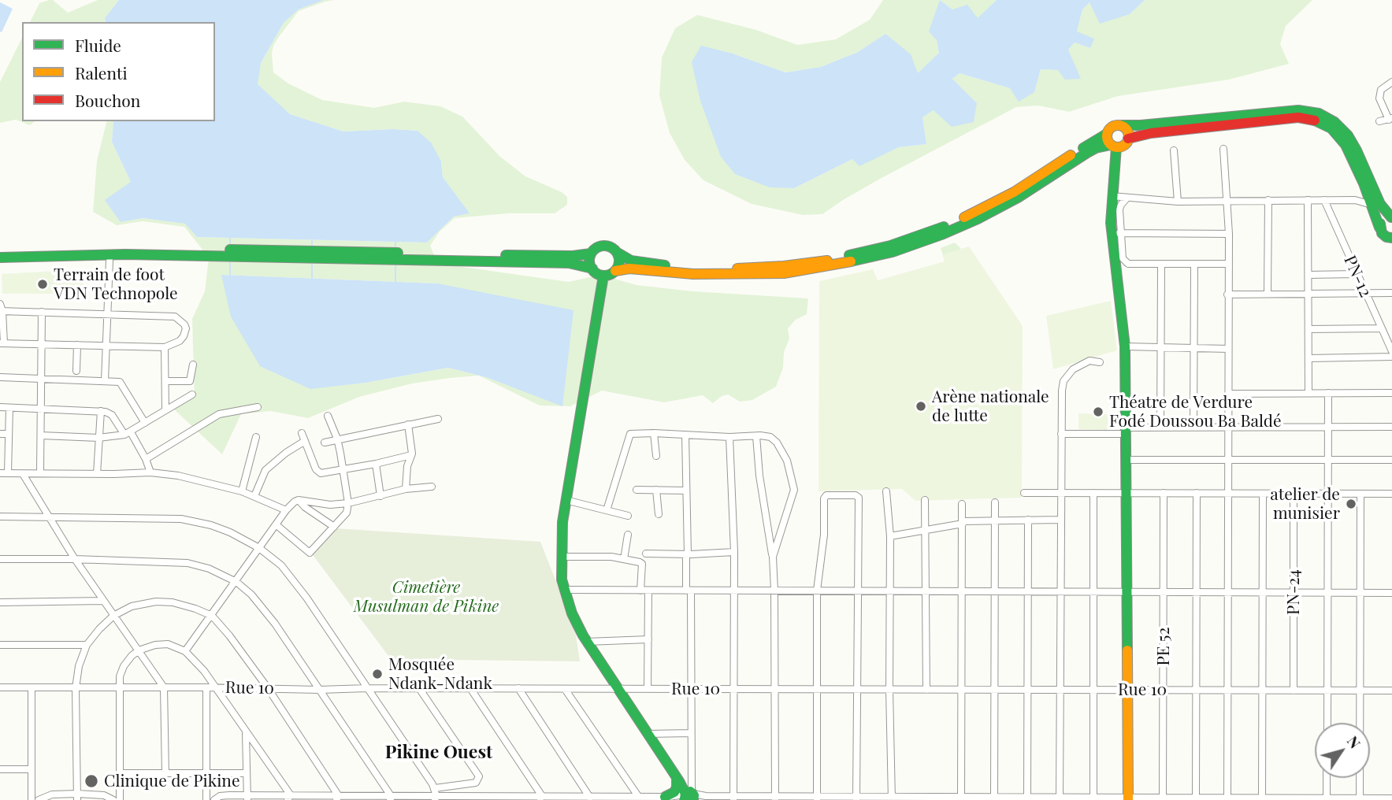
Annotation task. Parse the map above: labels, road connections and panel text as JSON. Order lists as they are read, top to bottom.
{
  "streets": {
    "street": [
      "PN-12",
      "PN-24",
      "PE 52",
      "Rue 10"
    ]
  },
  "crossings": [
    ["PN-24", "Rue 10"],
    ["PE 52", "Rue 10"]
  ],
  "districts": ["Pikine Ouest"],
  "parks": ["Cimetière Musulman de Pikine"],
  "places": [
    "Terrain de foot VDN Technopole",
    "Arène nationale de lutte",
    "Théatre de Verdure Fodé Doussou Ba Baldé",
    "atelier de munisier",
    "Mosquée Ndank-Ndank",
    "Clinique de Pikine"
  ],
  "legend": ["Fluide", "Ralenti", "Bouchon"],
  "north": "top right"
}
